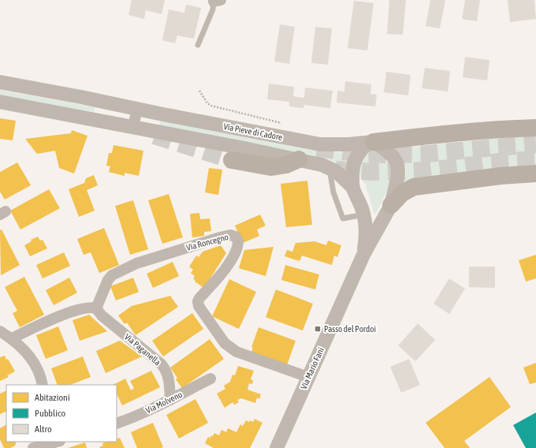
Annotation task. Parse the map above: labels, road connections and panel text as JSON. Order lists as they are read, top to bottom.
{
  "streets": {
    "street": [
      "Via Pieve di Cadore",
      "Via Roncegno",
      "Via Paganella",
      "Via Mario Fani",
      "Via Molveno"
    ]
  },
  "crossings": [
    ["Via Roncegno", "Via Paganella"],
    ["Via Roncegno", "Via Mario Fani"],
    ["Via Paganella", "Via Molveno"]
  ],
  "places": {
    "transit": ["Passo del Pordoi"]
  },
  "legend": ["Abitazioni", "Pubblico", "Altro"]
}
